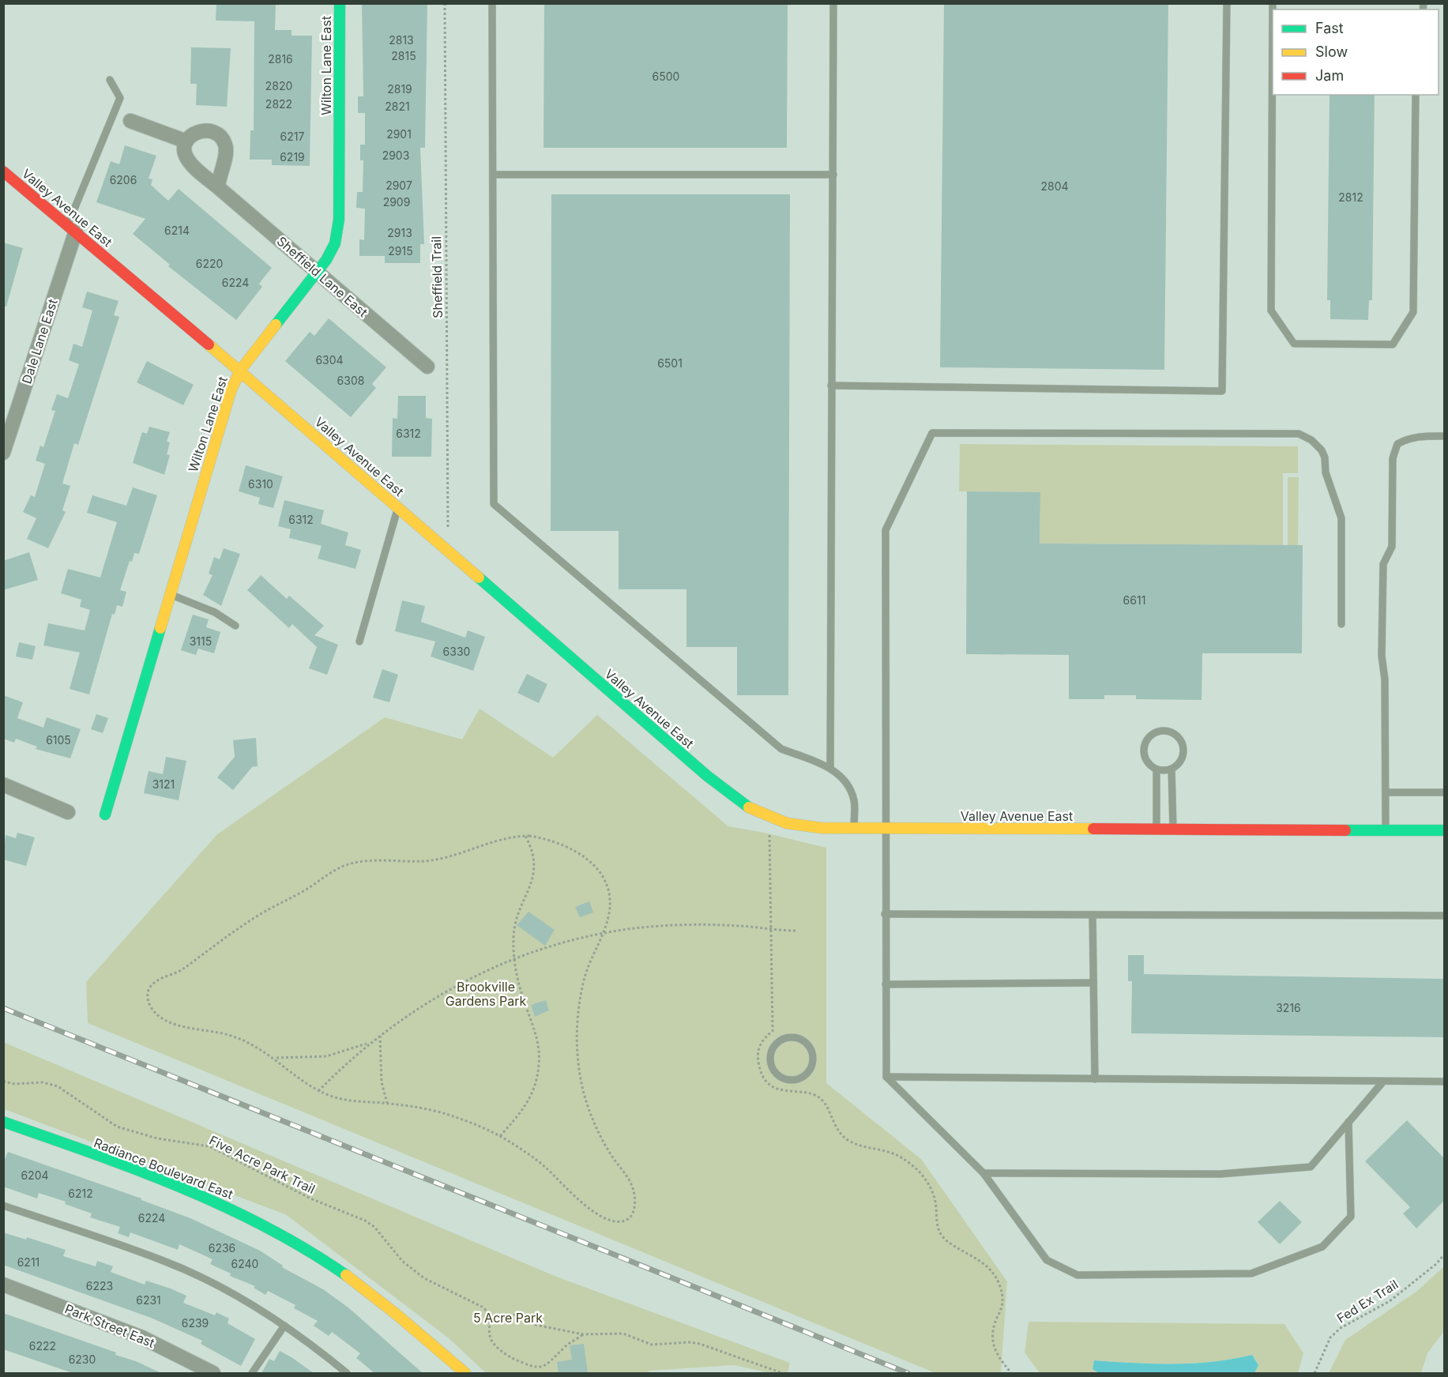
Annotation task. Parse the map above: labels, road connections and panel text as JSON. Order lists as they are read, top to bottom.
{
  "streets": {
    "main road": ["Wilton Lane East", "Valley Avenue East", "Radiance Boulevard East"],
    "street": ["Sheffield Lane East", "Dale Lane East", "Park Street East"],
    "path": ["Sheffield Trail", "Five Acre Park Trail", "Fed Ex Trail"]
  },
  "crossings": [
    ["Wilton Lane East", "Valley Avenue East"],
    ["Wilton Lane East", "Sheffield Lane East"],
    ["Valley Avenue East", "Sheffield Trail"],
    ["Valley Avenue East", "Dale Lane East"]
  ],
  "parks": ["Brookville Gardens Park", "5 Acre Park"],
  "house_numbers": [
    "2813",
    "2815",
    "2816",
    "6500",
    "2820",
    "2819",
    "2822",
    "2821",
    "2901",
    "6217",
    "2903",
    "6219",
    "6206",
    "2907",
    "2804",
    "2812",
    "2909",
    "6214",
    "2913",
    "2915",
    "6220",
    "6224",
    "6304",
    "6501",
    "6308",
    "6312",
    "6310",
    "6312",
    "6611",
    "3115",
    "6330",
    "6105",
    "3121",
    "3216",
    "6204",
    "6212",
    "6224",
    "6236",
    "6211",
    "6240",
    "6223",
    "6231",
    "6239",
    "6222",
    "6230"
  ],
  "legend": ["Fast", "Slow", "Jam"]
}
